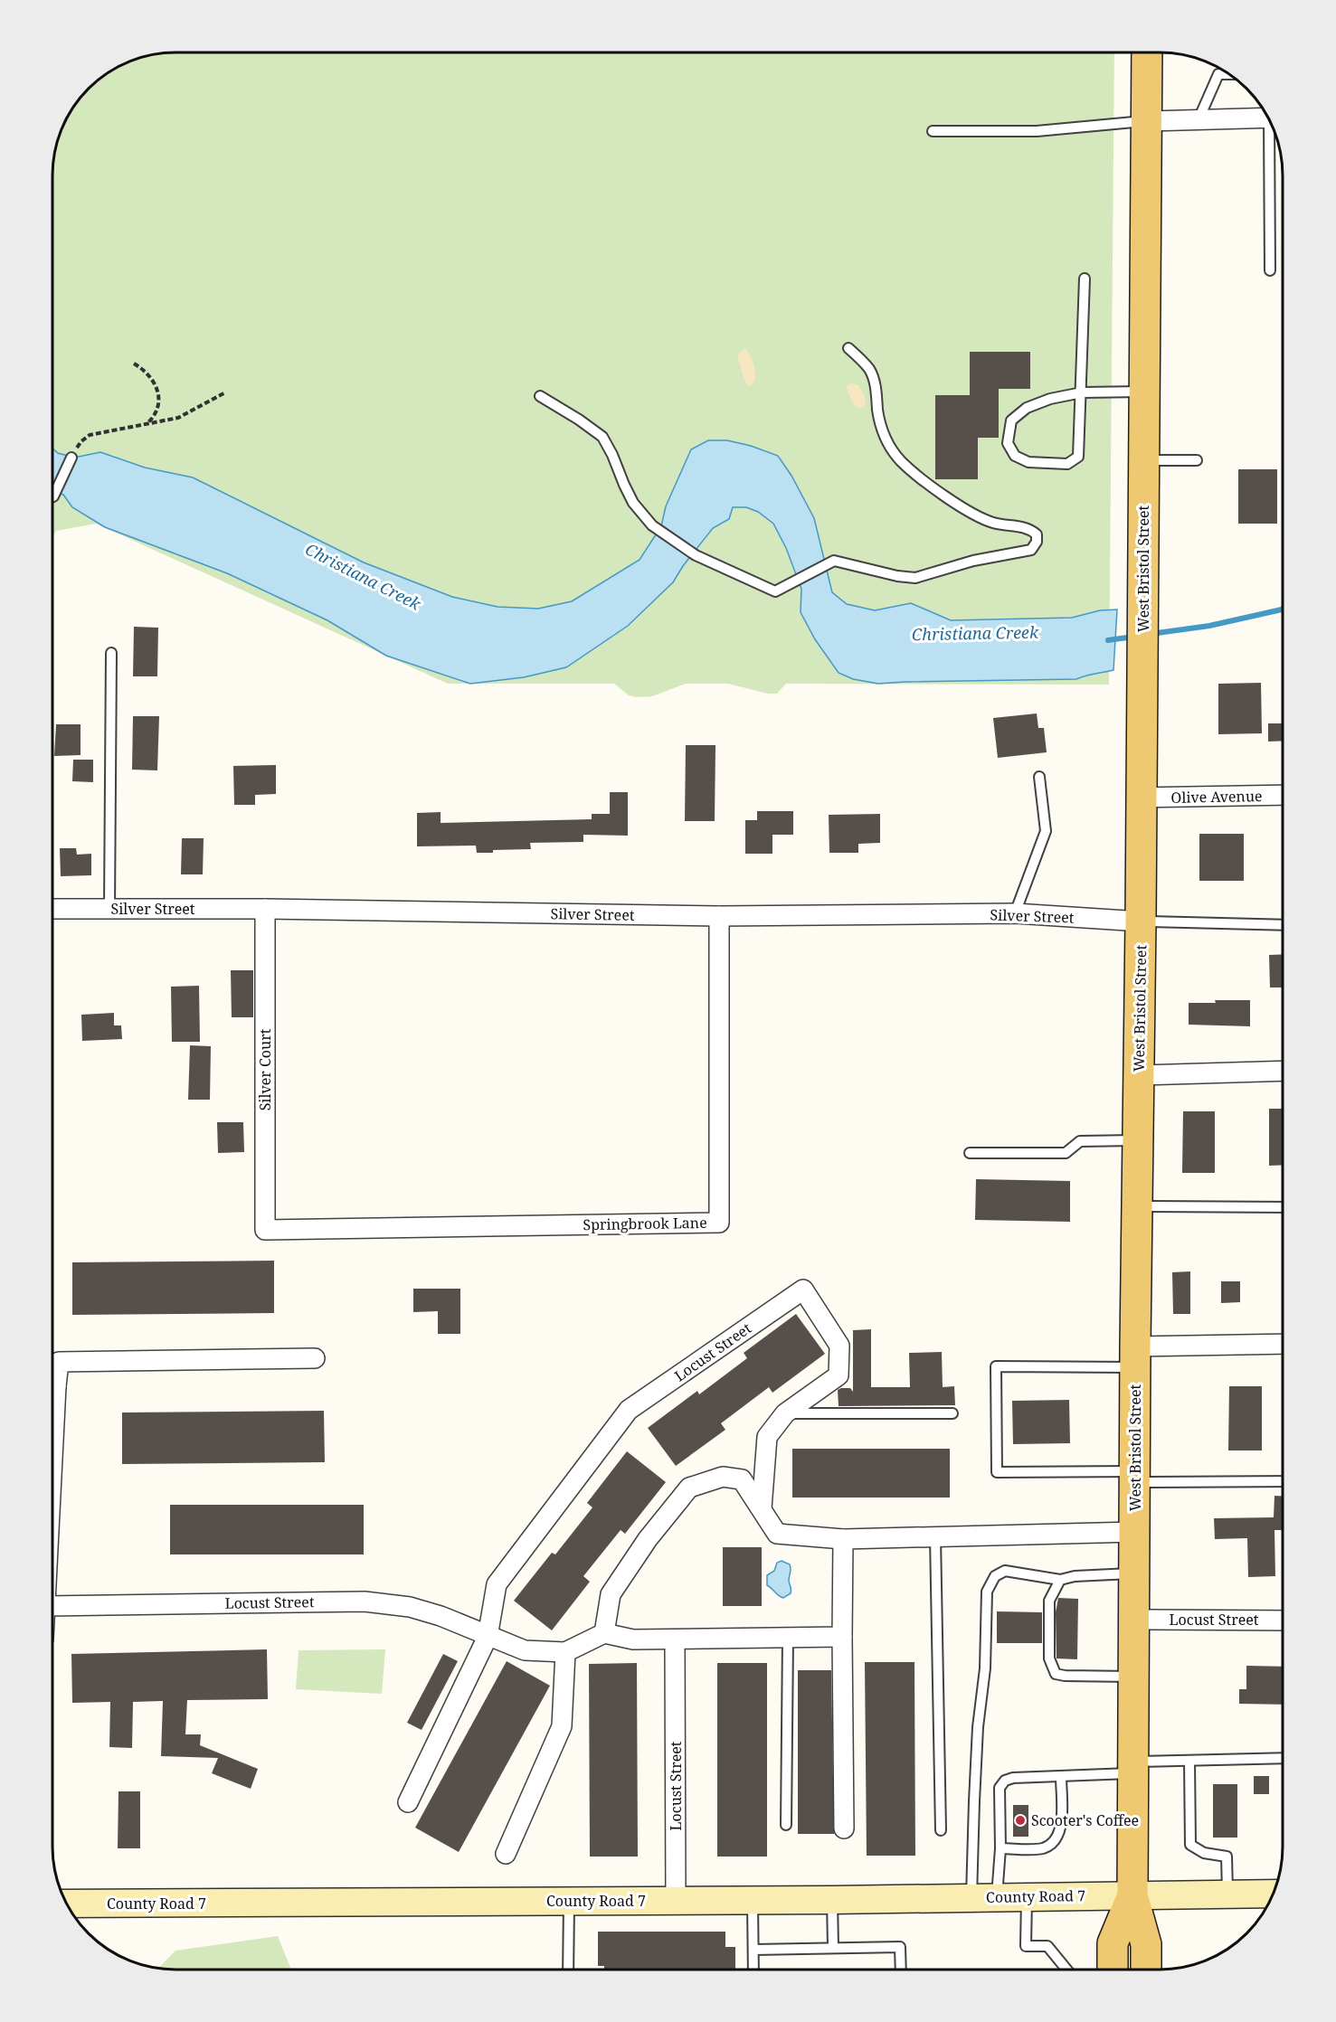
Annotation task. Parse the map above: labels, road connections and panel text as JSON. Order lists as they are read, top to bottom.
{
  "streets": {
    "main road": ["West Bristol Street"],
    "street": [
      "Olive Avenue",
      "Silver Street",
      "Silver Court",
      "Springbrook Lane",
      "Locust Street",
      "County Road 7"
    ]
  },
  "crossings": [
    ["West Bristol Street", "Olive Avenue"],
    ["West Bristol Street", "Silver Street"],
    ["West Bristol Street", "Locust Street"],
    ["West Bristol Street", "County Road 7"],
    ["Silver Street", "Silver Court"],
    ["Silver Street", "Springbrook Lane"],
    ["Silver Court", "Springbrook Lane"],
    ["Locust Street", "County Road 7"]
  ],
  "water": ["Christiana Creek"],
  "places": ["Scooter's Coffee"]
}
